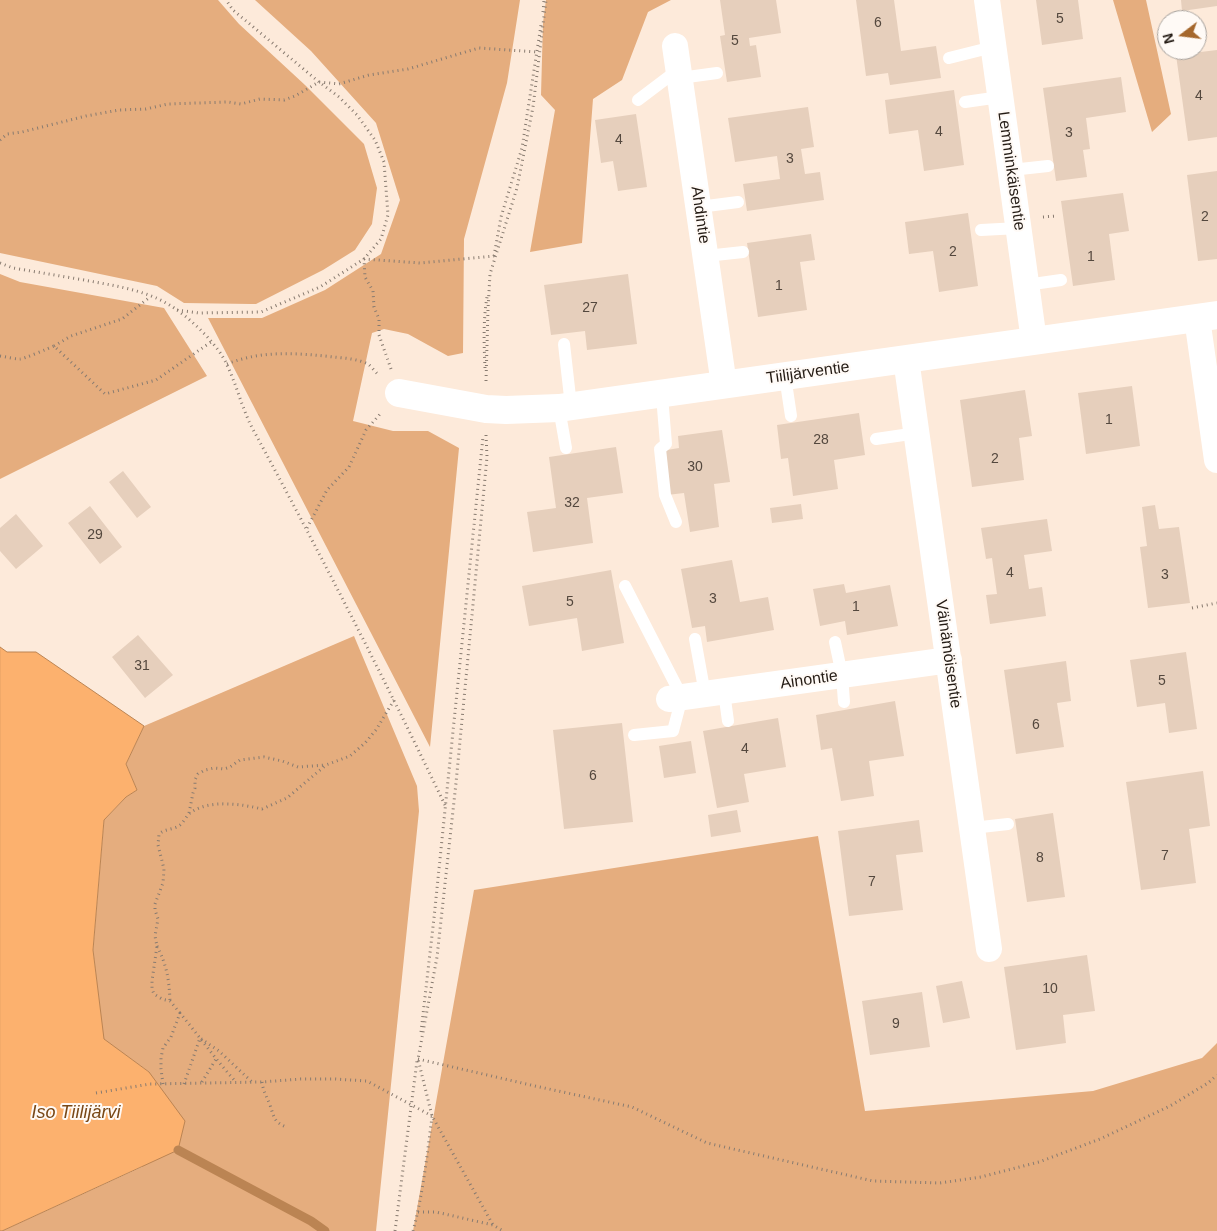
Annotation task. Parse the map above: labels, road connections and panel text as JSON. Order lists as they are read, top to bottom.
{
  "streets": {
    "street": [
      "Lemminkäisentie",
      "Ahdintie",
      "Tiilijärventie",
      "Väinämöisentie",
      "Ainontie"
    ]
  },
  "crossings": [
    ["Lemminkäisentie", "Tiilijärventie"],
    ["Ahdintie", "Tiilijärventie"],
    ["Tiilijärventie", "Väinämöisentie"],
    ["Väinämöisentie", "Ainontie"]
  ],
  "water": ["Iso Tiilijärvi"],
  "house_numbers": [
    "5",
    "6",
    "5",
    "4",
    "4",
    "3",
    "4",
    "3",
    "2",
    "2",
    "1",
    "1",
    "27",
    "1",
    "28",
    "2",
    "30",
    "32",
    "29",
    "4",
    "3",
    "3",
    "5",
    "1",
    "31",
    "5",
    "6",
    "4",
    "6",
    "7",
    "8",
    "7",
    "10",
    "9"
  ],
  "north": "left"
}
